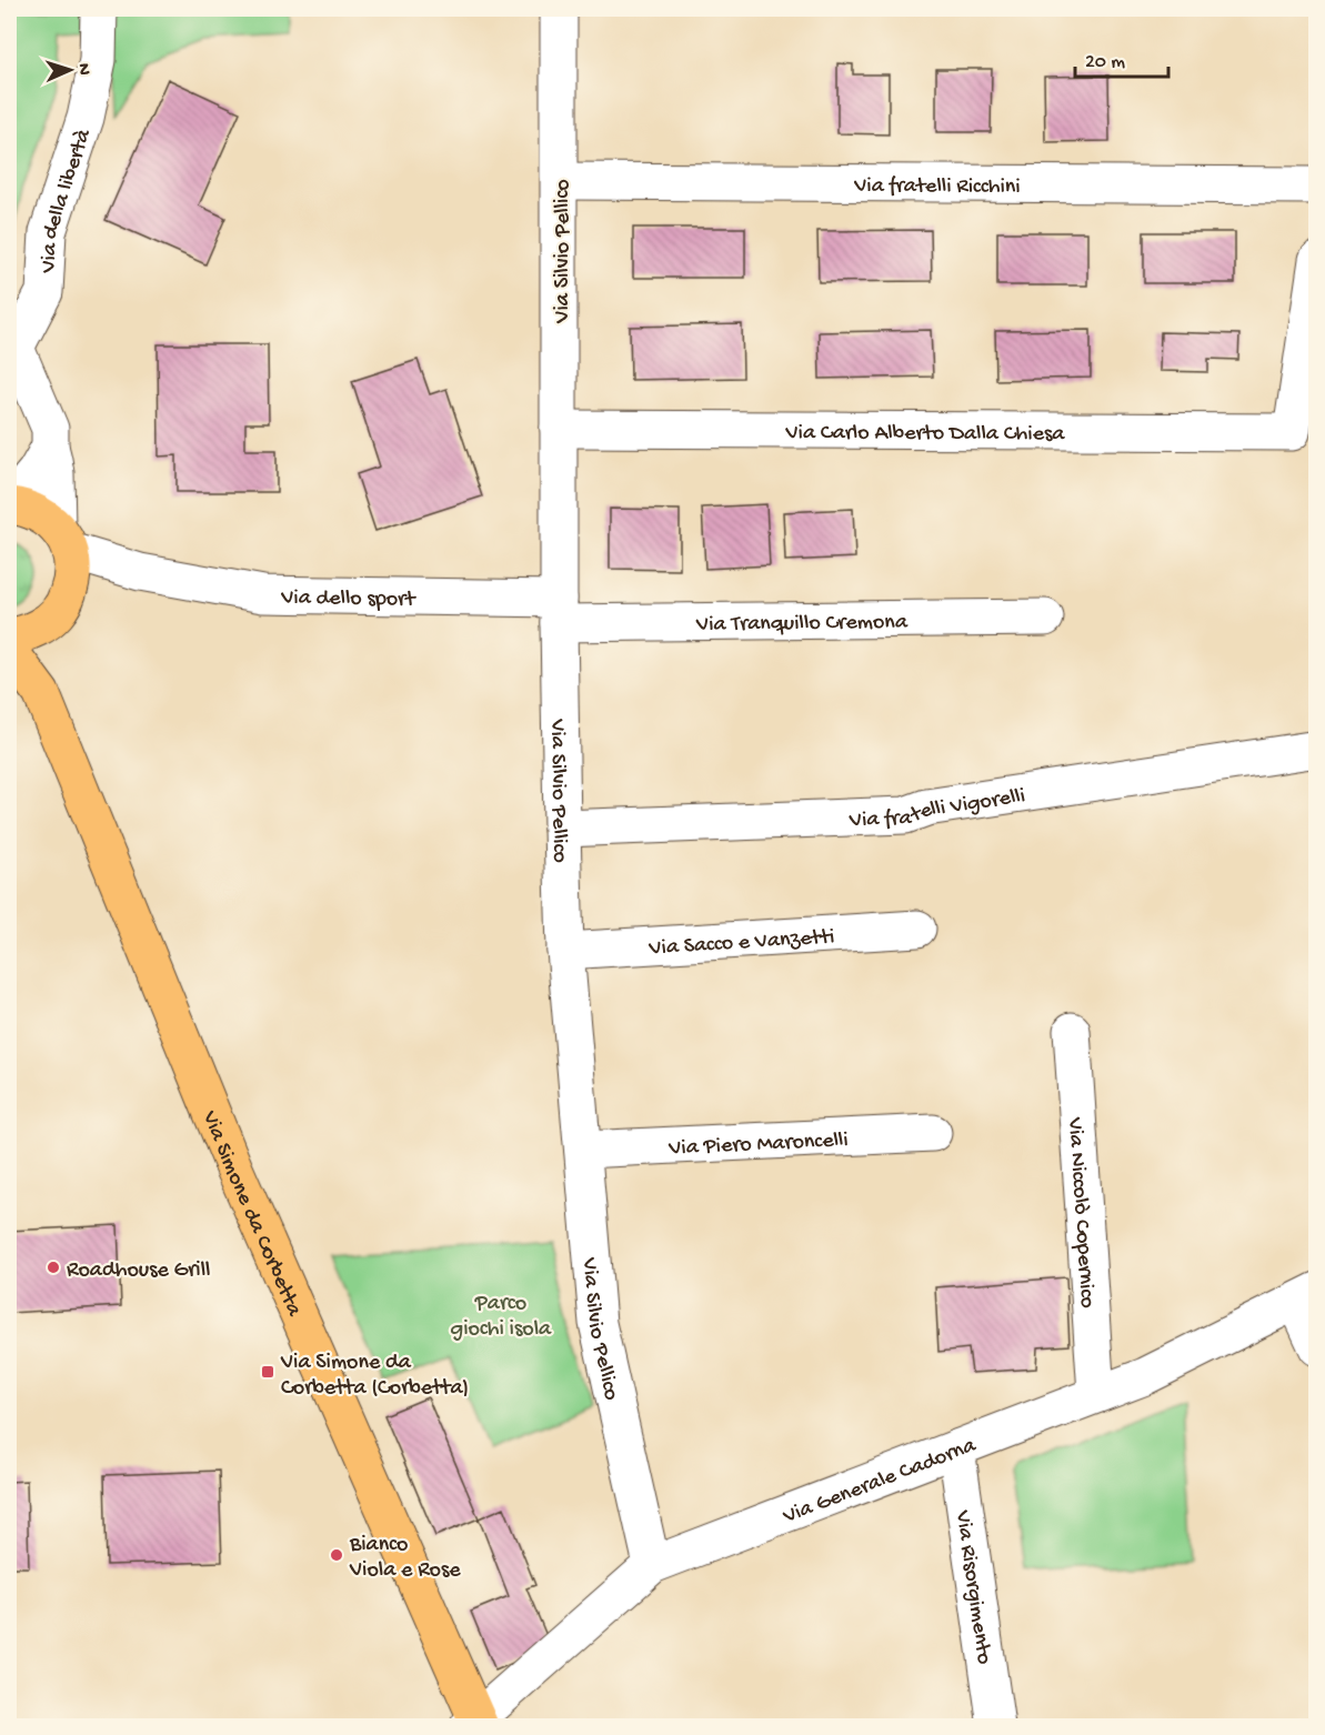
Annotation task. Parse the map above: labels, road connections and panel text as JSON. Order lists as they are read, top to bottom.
{
  "streets": {
    "main road": ["Via Simone da Corbetta"],
    "street": [
      "Via fratelli Ricchini",
      "Via della libertà",
      "Via Silvio Pellico",
      "Via Carlo Alberto Dalla Chiesa",
      "Via dello sport",
      "Via Tranquillo Cremona",
      "Via fratelli Vigorelli",
      "Via Sacco e Vanzetti",
      "Via Piero Maroncelli",
      "Via Niccolò Copernico",
      "Via Generale Cadorna",
      "Via Risorgimento"
    ]
  },
  "crossings": [
    ["Via fratelli Ricchini", "Via Silvio Pellico"],
    ["Via della libertà", "Via dello sport"],
    ["Via Silvio Pellico", "Via Carlo Alberto Dalla Chiesa"],
    ["Via Silvio Pellico", "Via dello sport"],
    ["Via Silvio Pellico", "Via Tranquillo Cremona"],
    ["Via Silvio Pellico", "Via fratelli Vigorelli"],
    ["Via Silvio Pellico", "Via Sacco e Vanzetti"],
    ["Via Silvio Pellico", "Via Piero Maroncelli"],
    ["Via Silvio Pellico", "Via Generale Cadorna"],
    ["Via dello sport", "Via Tranquillo Cremona"],
    ["Via Simone da Corbetta", "Via Generale Cadorna"],
    ["Via Niccolò Copernico", "Via Generale Cadorna"],
    ["Via Generale Cadorna", "Via Risorgimento"]
  ],
  "parks": ["Parco giochi isola"],
  "places": {
    "other": ["Roadhouse Grill", "Bianco Viola e Rose"],
    "transit": ["Via Simone da Corbetta (Corbetta)"]
  },
  "scale_bar": "20 m",
  "north": "right"
}
